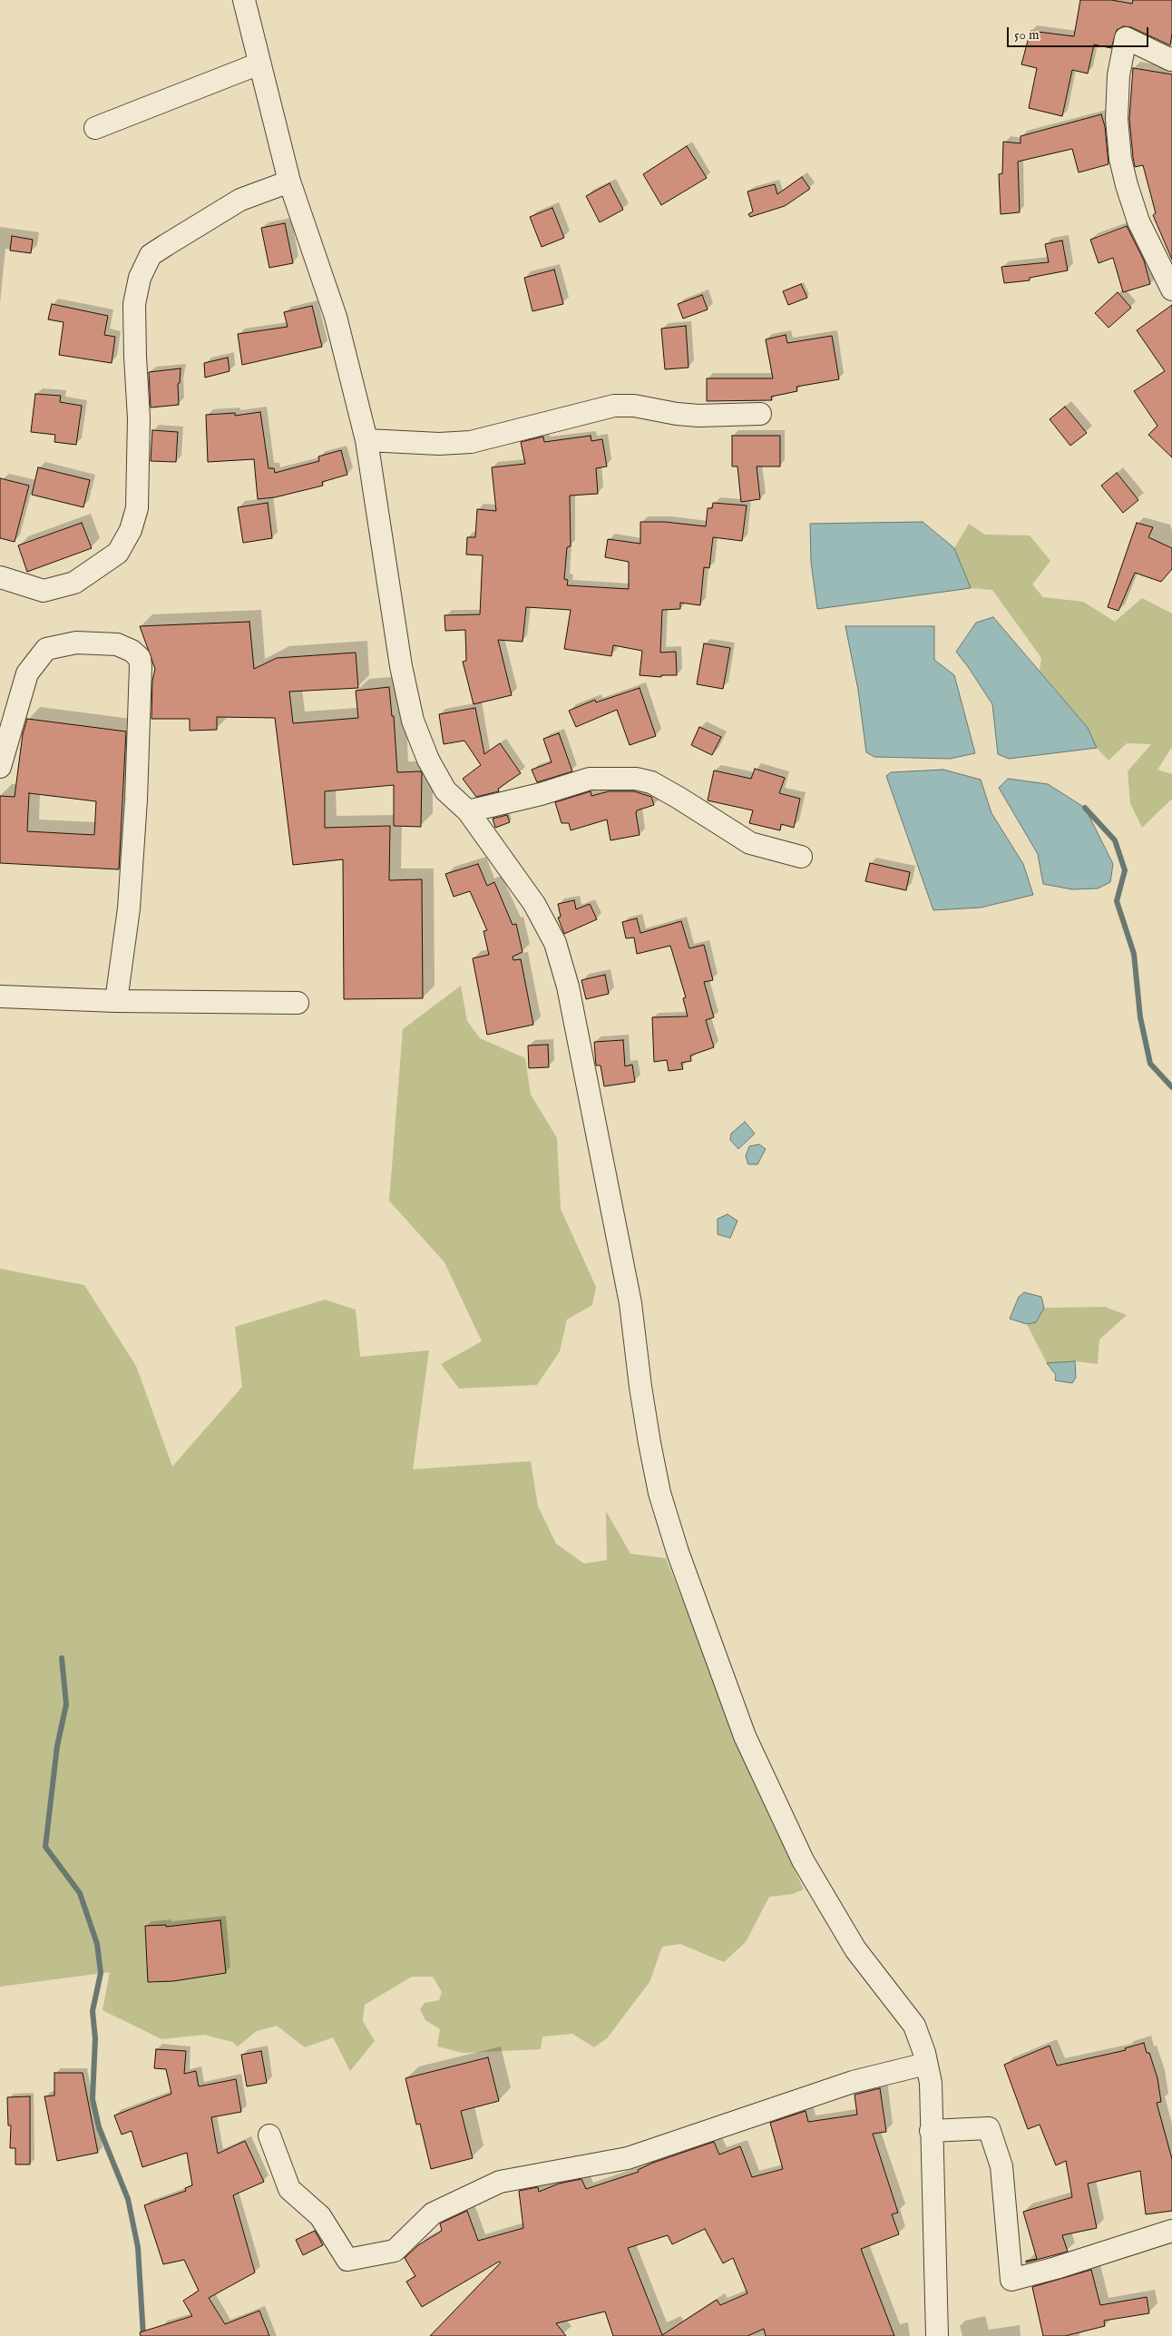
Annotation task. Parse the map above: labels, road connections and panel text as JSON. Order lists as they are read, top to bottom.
{
  "scale_bar": "50 m"
}
